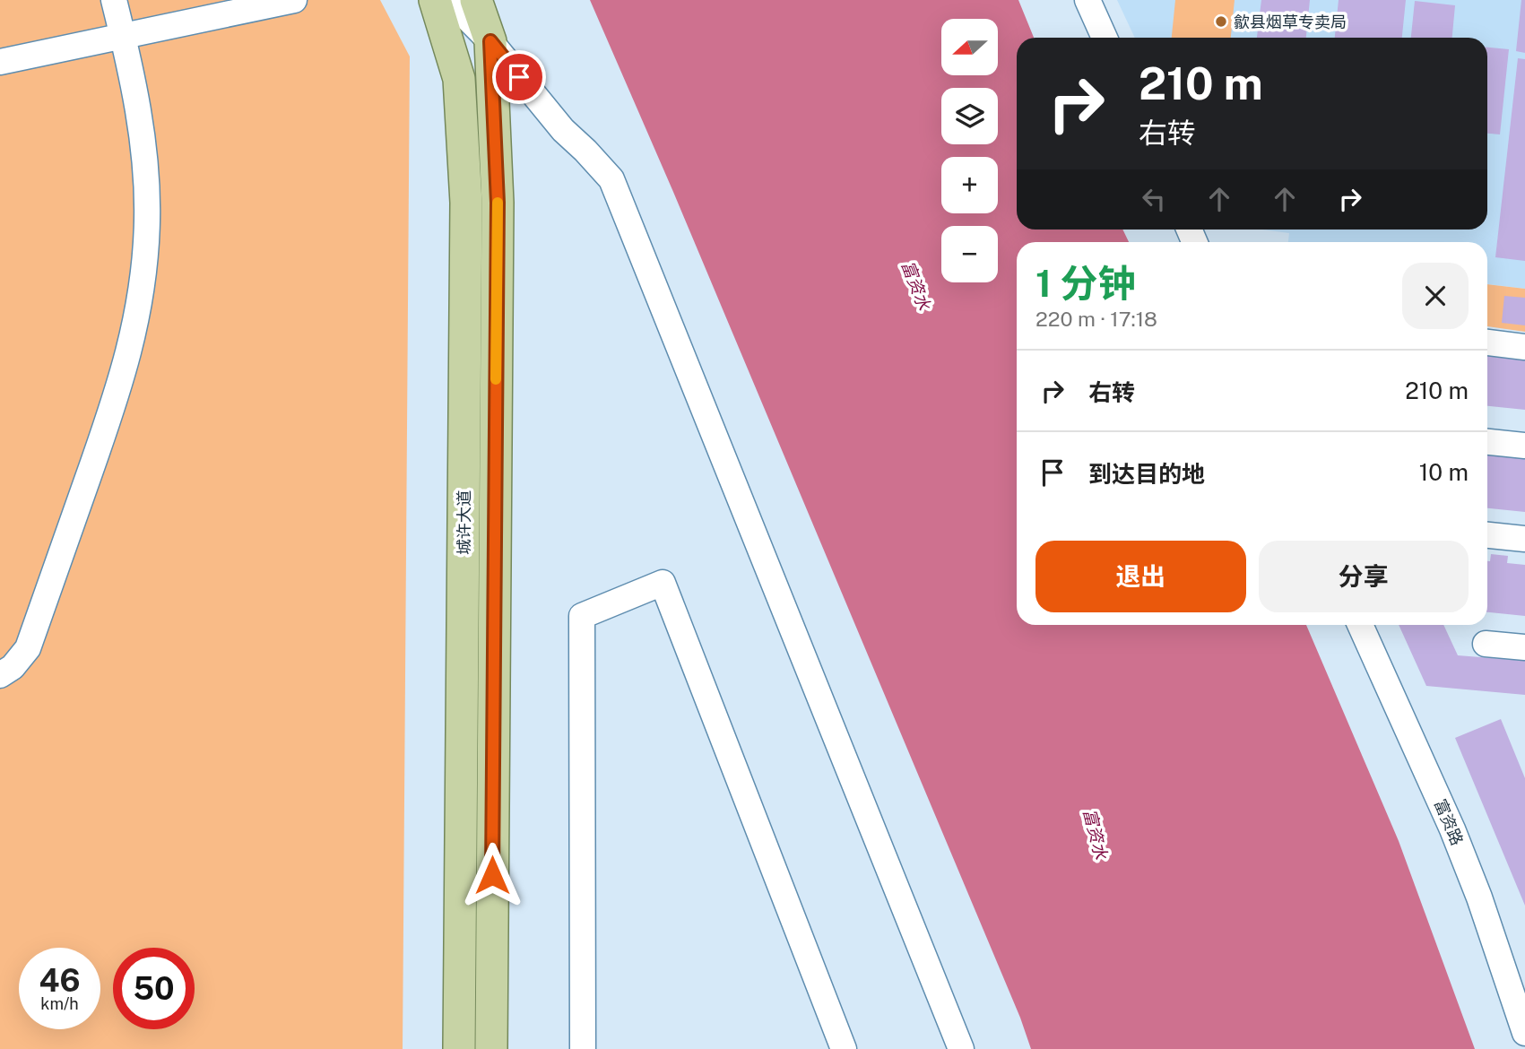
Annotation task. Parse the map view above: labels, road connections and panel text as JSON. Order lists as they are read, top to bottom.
{
  "streets": {
    "main road": ["城许大道"],
    "street": ["富资路"]
  },
  "water": ["富资水"],
  "places": ["歙县烟草专卖局"],
  "north": "left",
  "page": {
    "map_buttons": ["+", "−"],
    "turn": ["210 m", "右转"],
    "heading": ["1 分钟", "220 m · 17:18"],
    "list": [
      {
        "name": "右转",
        "value": "210 m"
      },
      {
        "name": "到达目的地",
        "value": "10 m"
      }
    ],
    "buttons": ["退出", "分享"],
    "speed": "46 km/h",
    "limit": "50"
  }
}
